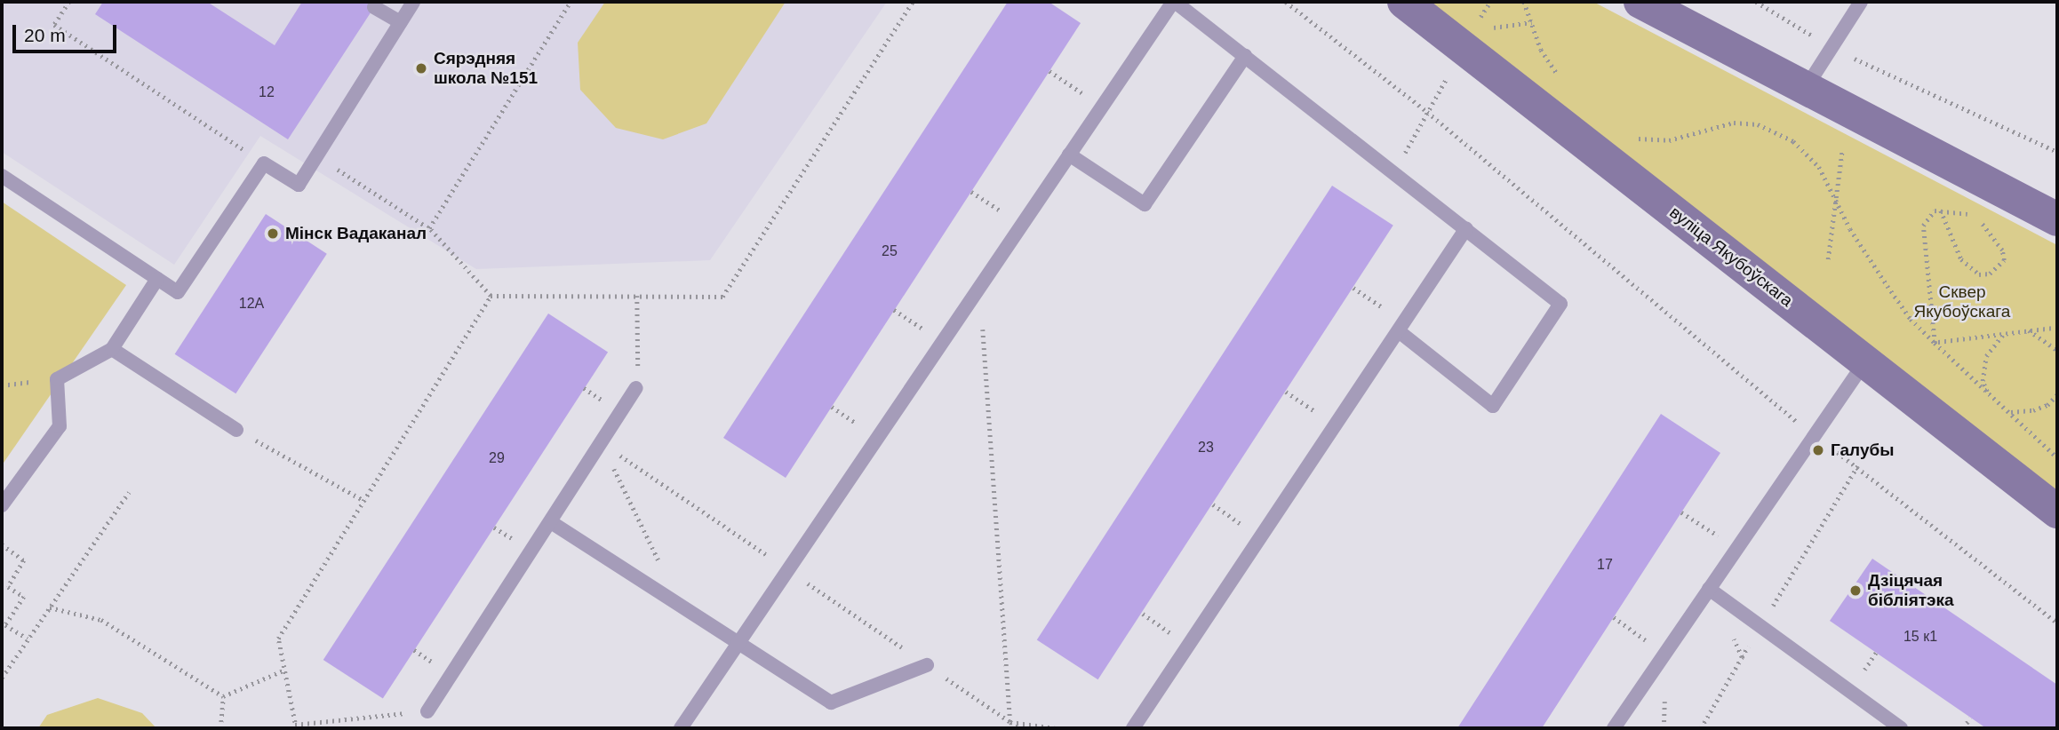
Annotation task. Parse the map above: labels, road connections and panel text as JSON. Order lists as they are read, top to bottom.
{
  "streets": {
    "main road": ["вуліца Якубоўскага"]
  },
  "parks": ["Сквер Якубоўскага"],
  "places": [
    "Сярэдняя школа №151",
    "Мінск Вадаканал",
    "Галубы",
    "Дзіцячая бібліятэка"
  ],
  "house_numbers": [
    "12",
    "25",
    "12А",
    "23",
    "29",
    "17",
    "15 к1"
  ],
  "scale_bar": "20 m"
}
